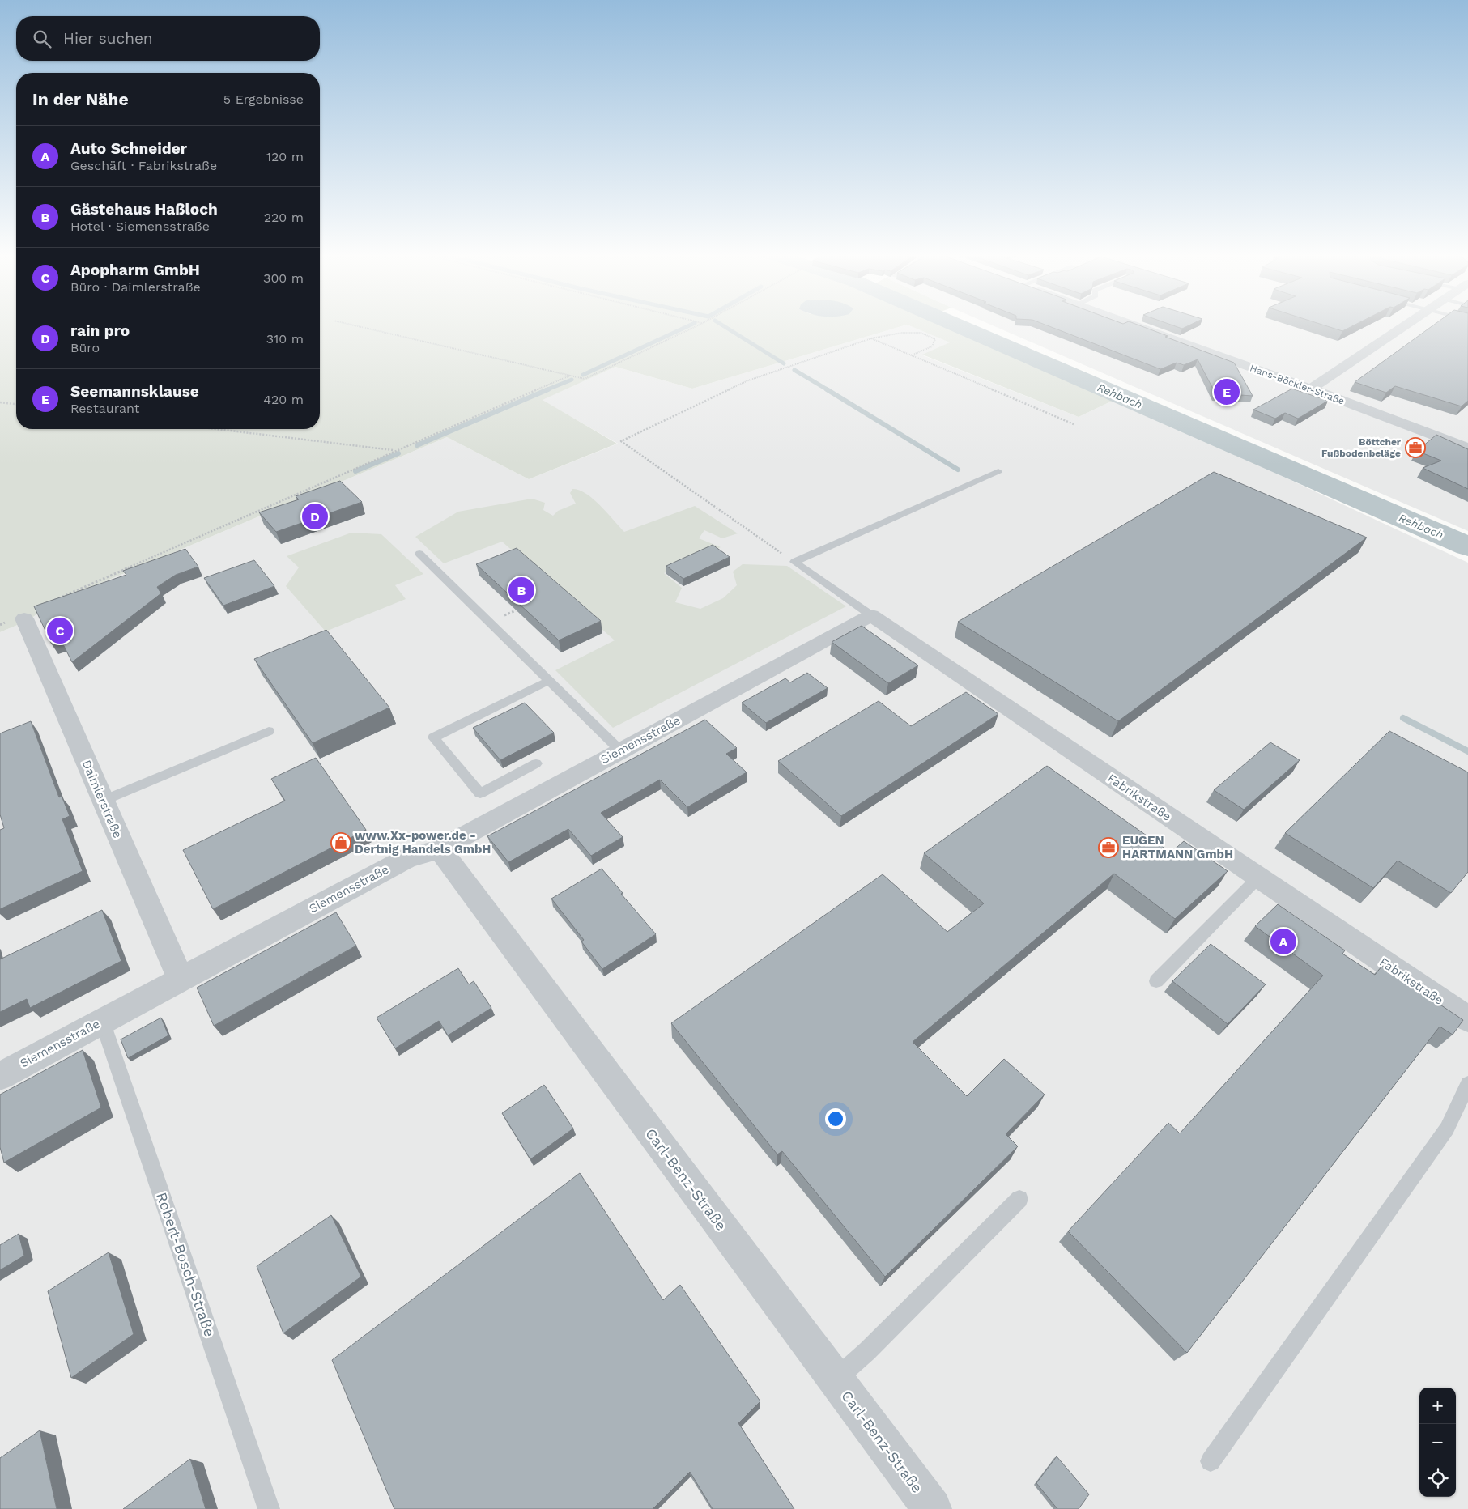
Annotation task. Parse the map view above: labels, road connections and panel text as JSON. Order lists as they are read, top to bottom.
{
  "streets": {
    "street": [
      "Hans-Böckler-Straße",
      "Siemensstraße",
      "Fabrikstraße",
      "Daimlerstraße",
      "Carl-Benz-Straße"
    ],
    "lane": ["Robert-Bosch-Straße"]
  },
  "crossings": [
    ["Siemensstraße", "Fabrikstraße"],
    ["Siemensstraße", "Daimlerstraße"],
    ["Siemensstraße", "Carl-Benz-Straße"],
    ["Siemensstraße", "Robert-Bosch-Straße"]
  ],
  "water": ["Rehbach"],
  "places": {
    "office": ["Böttcher Fußbodenbeläge", "EUGEN HARTMANN GmbH"],
    "shop": ["www.Xx-power.de - Dertnig Handels GmbH"]
  },
  "page": {
    "search": "Hier suchen",
    "heading": ["In der Nähe", "5 Ergebnisse"],
    "list": [
      {
        "mark": "A",
        "name": "Auto Schneider",
        "note": "Geschäft · Fabrikstraße",
        "value": "120 m"
      },
      {
        "mark": "B",
        "name": "Gästehaus Haßloch",
        "note": "Hotel · Siemensstraße",
        "value": "220 m"
      },
      {
        "mark": "C",
        "name": "Apopharm GmbH",
        "note": "Büro · Daimlerstraße",
        "value": "300 m"
      },
      {
        "mark": "D",
        "name": "rain pro",
        "note": "Büro",
        "value": "310 m"
      },
      {
        "mark": "E",
        "name": "Seemannsklause",
        "note": "Restaurant",
        "value": "420 m"
      }
    ],
    "pins": [
      "E",
      "D",
      "B",
      "C",
      "A"
    ],
    "map_buttons": ["+", "−"]
  }
}
